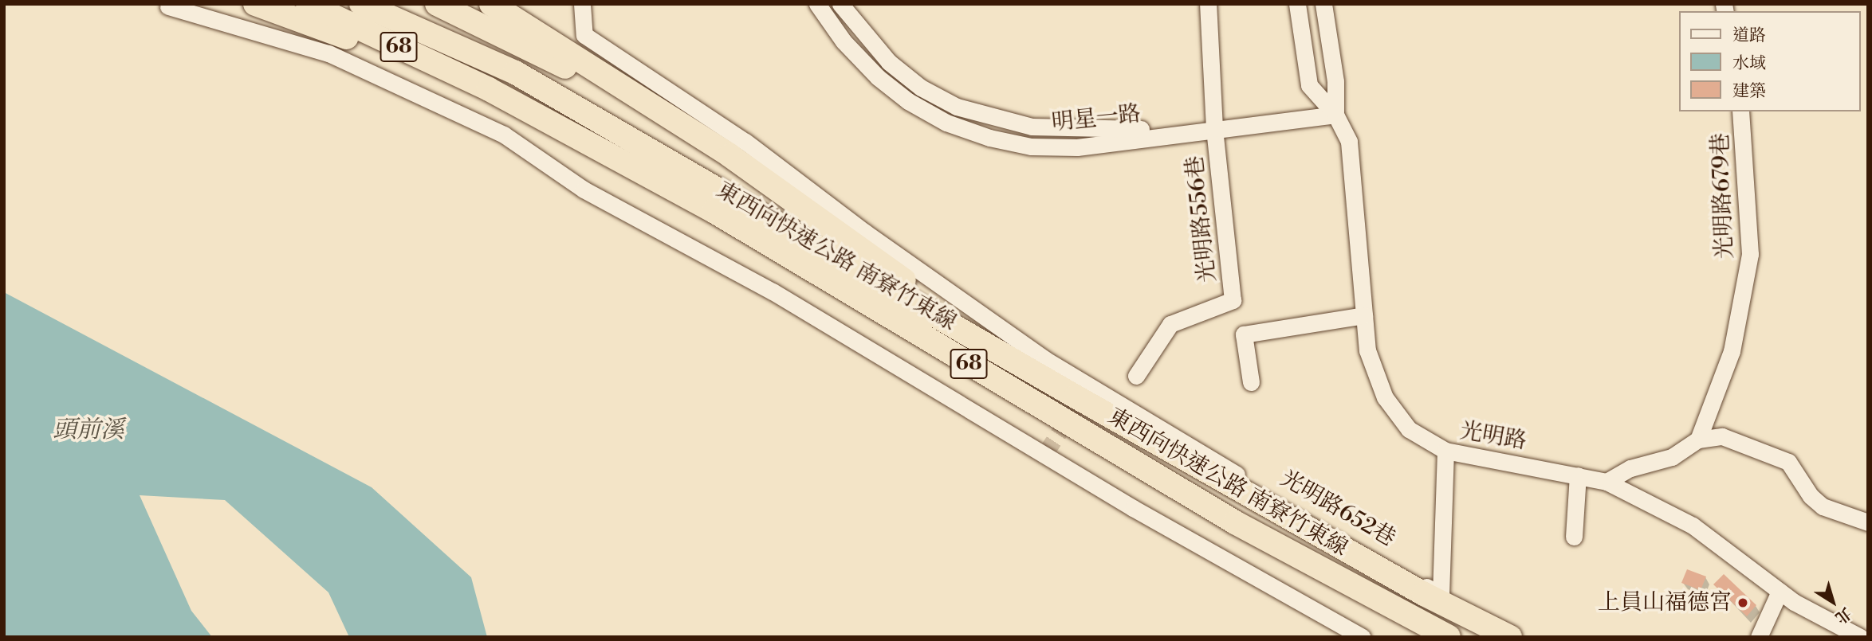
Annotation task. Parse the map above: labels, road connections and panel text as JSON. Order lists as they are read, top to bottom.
{
  "streets": {
    "highway": ["68", "東西向快速公路 南寮竹東線"],
    "street": [
      "明星一路",
      "光明路679巷",
      "光明路556巷",
      "光明路",
      "光明路652巷"
    ]
  },
  "crossings": [
    ["明星一路", "光明路556巷"],
    ["明星一路", "光明路"],
    ["光明路", "光明路652巷"]
  ],
  "water": ["頭前溪"],
  "places": ["上員山福德宮"],
  "legend": ["道路", "水域", "建築"],
  "north": "bottom right"
}
